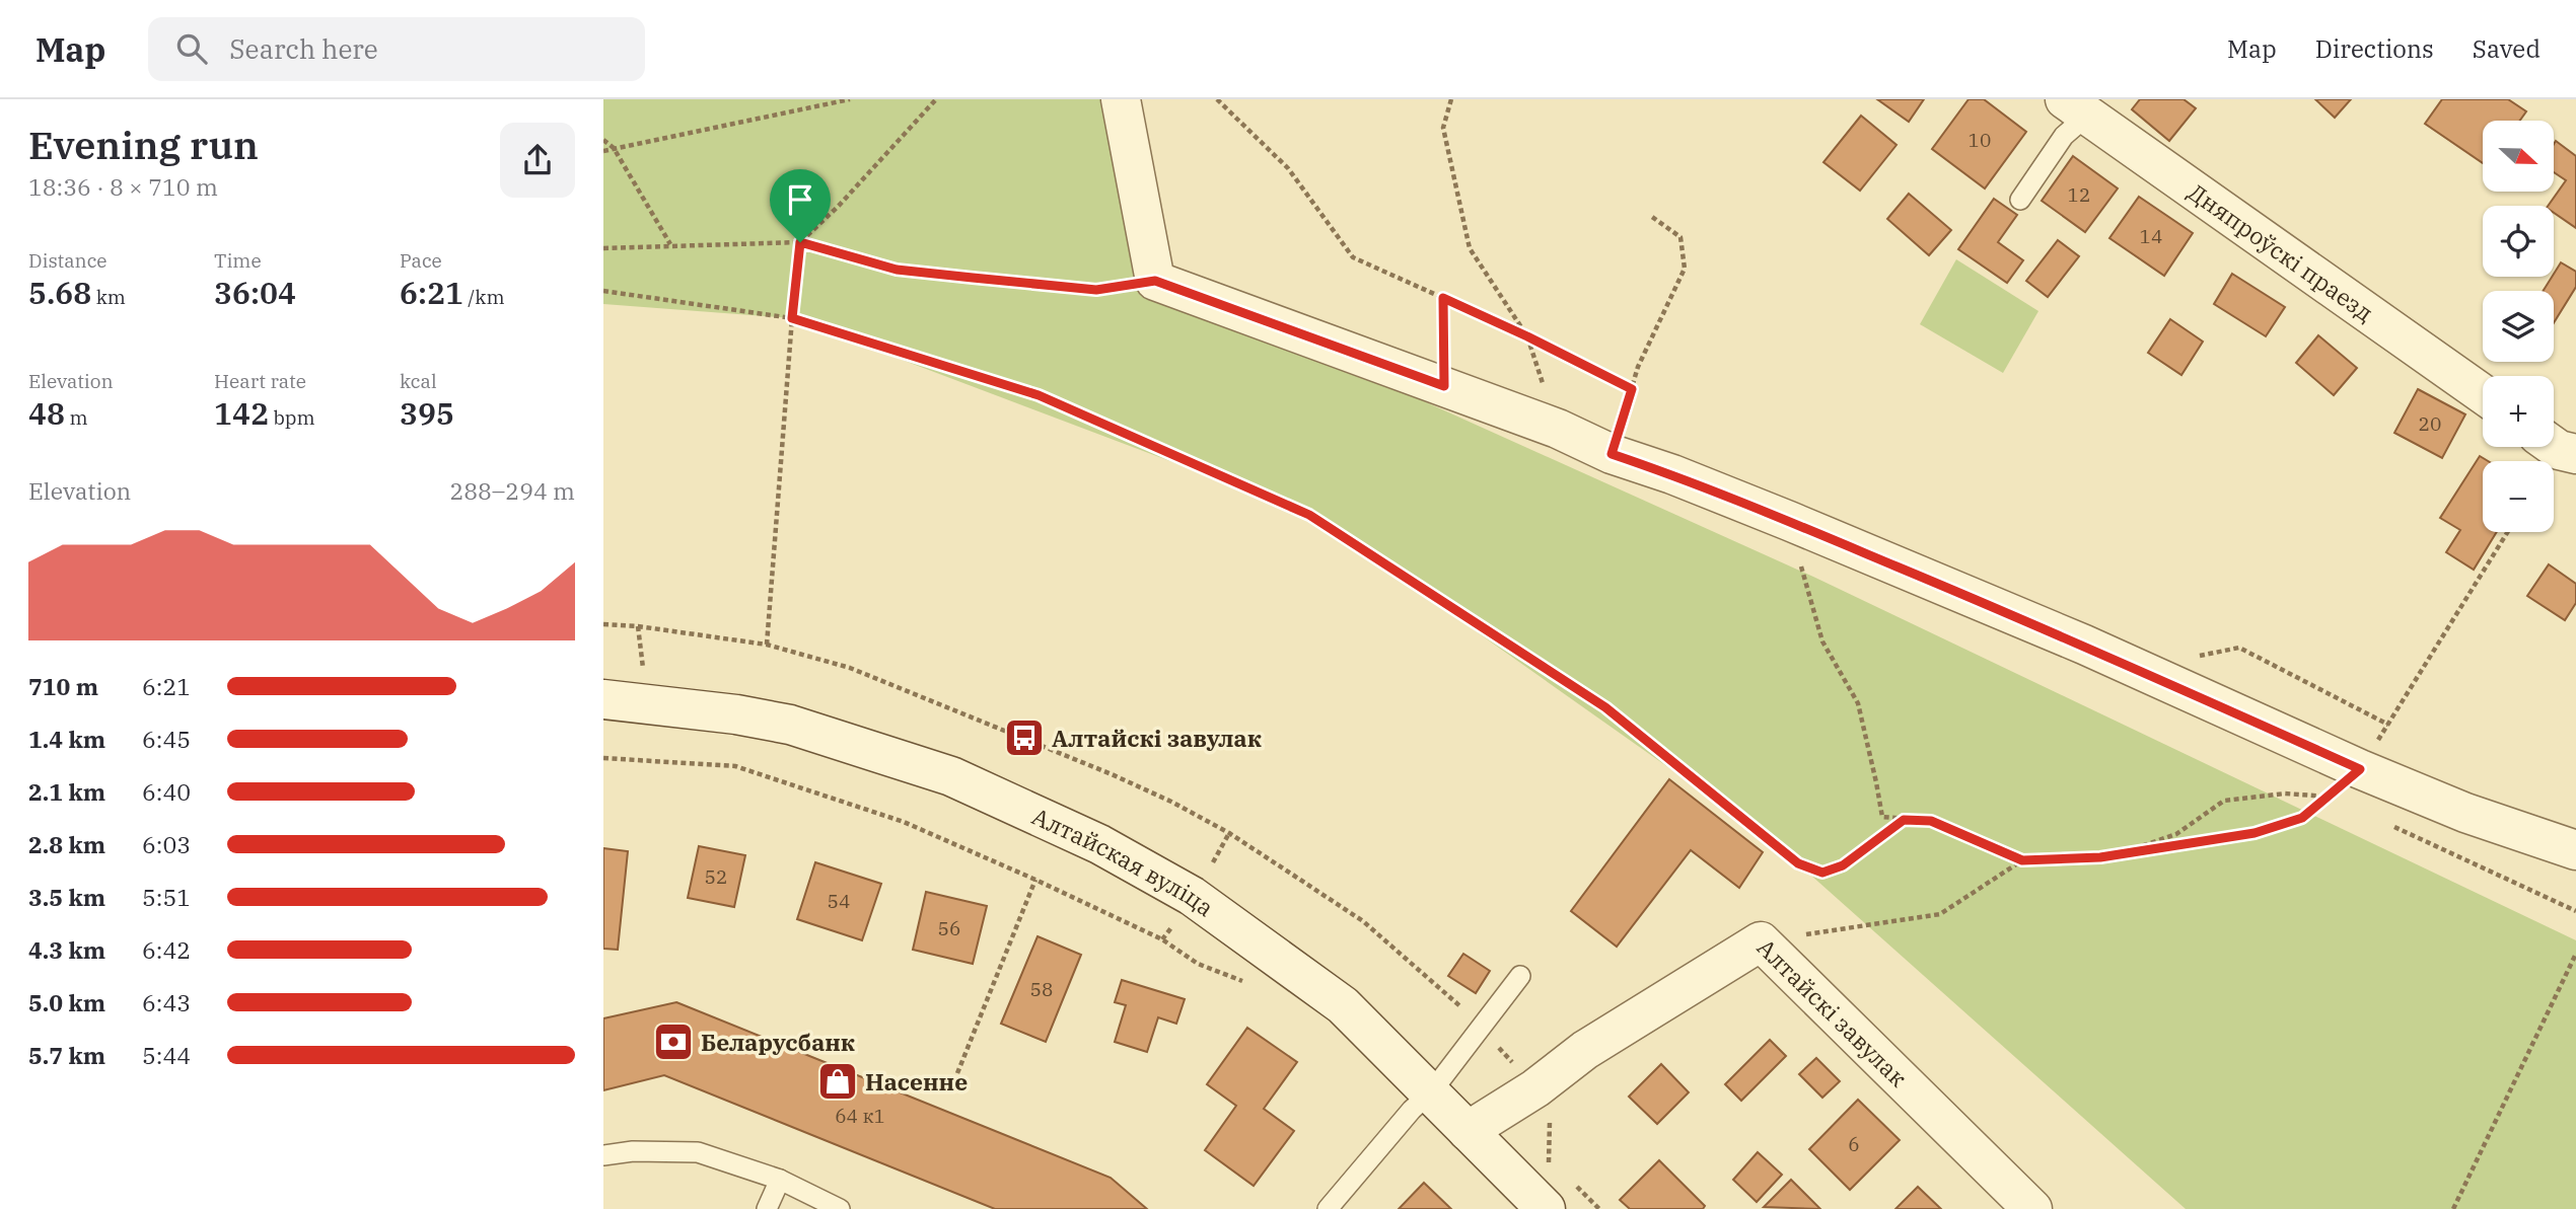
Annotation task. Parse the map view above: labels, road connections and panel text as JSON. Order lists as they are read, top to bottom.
{
  "streets": {
    "street": ["Дняпроўскі праезд", "Алтайская вуліца", "Алтайскі завулак"]
  },
  "crossings": [
    ["Алтайская вуліца", "Алтайскі завулак"]
  ],
  "places": {
    "bus stop": ["Алтайскі завулак"],
    "bank": ["Беларусбанк"],
    "shop": ["Насенне"]
  },
  "house_numbers": [
    "10",
    "12",
    "14",
    "20",
    "52",
    "54",
    "56",
    "58",
    "64 к1",
    "6"
  ],
  "north": "right",
  "page": {
    "header": "Map",
    "search": "Search here",
    "nav": ["Map", "Directions", "Saved"],
    "heading": ["Evening run", "18:36 · 8 × 710 m"],
    "map_buttons": ["+", "−"],
    "stats": [
      ["Distance", "5.68 km"],
      ["Time", "36:04"],
      ["Pace", "6:21 /km"],
      ["Elevation", "48 m"],
      ["Heart rate", "142 bpm"],
      ["kcal", "395"]
    ],
    "chart": ["Elevation", "288–294 m"],
    "list": [
      {
        "name": "710 m",
        "note": "6:21"
      },
      {
        "name": "1.4 km",
        "note": "6:45"
      },
      {
        "name": "2.1 km",
        "note": "6:40"
      },
      {
        "name": "2.8 km",
        "note": "6:03"
      },
      {
        "name": "3.5 km",
        "note": "5:51"
      },
      {
        "name": "4.3 km",
        "note": "6:42"
      },
      {
        "name": "5.0 km",
        "note": "6:43"
      },
      {
        "name": "5.7 km",
        "note": "5:44"
      }
    ]
  }
}
